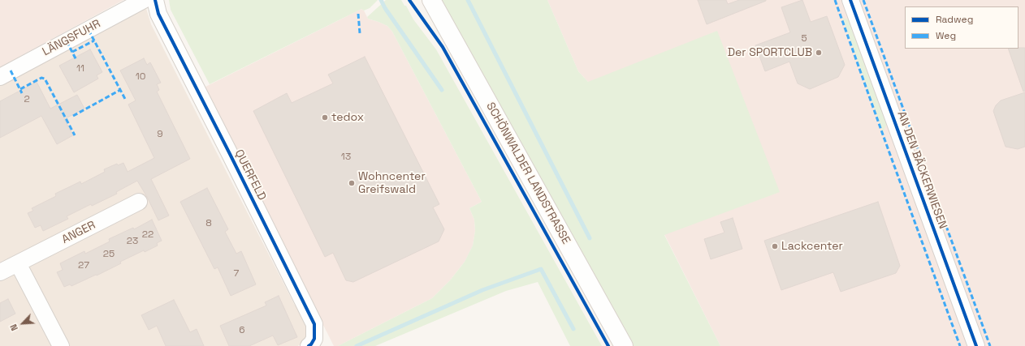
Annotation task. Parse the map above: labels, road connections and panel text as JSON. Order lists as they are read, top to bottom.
{
  "streets": {
    "main road": ["SCHÖNWALDER LANDSTRASSE"],
    "street": [
      "LÄNGSFUHR",
      "AN DEN BÄCKERWIESEN",
      "QUERFELD",
      "ANGER"
    ]
  },
  "places": [
    "Der SPORTCLUB",
    "tedox",
    "Wohncenter Greifswald",
    "Lackcenter"
  ],
  "house_numbers": [
    "5",
    "11",
    "10",
    "2",
    "9",
    "13",
    "8",
    "22",
    "23",
    "25",
    "27",
    "7",
    "6"
  ],
  "legend": ["Radweg", "Weg"],
  "north": "bottom left"
}
